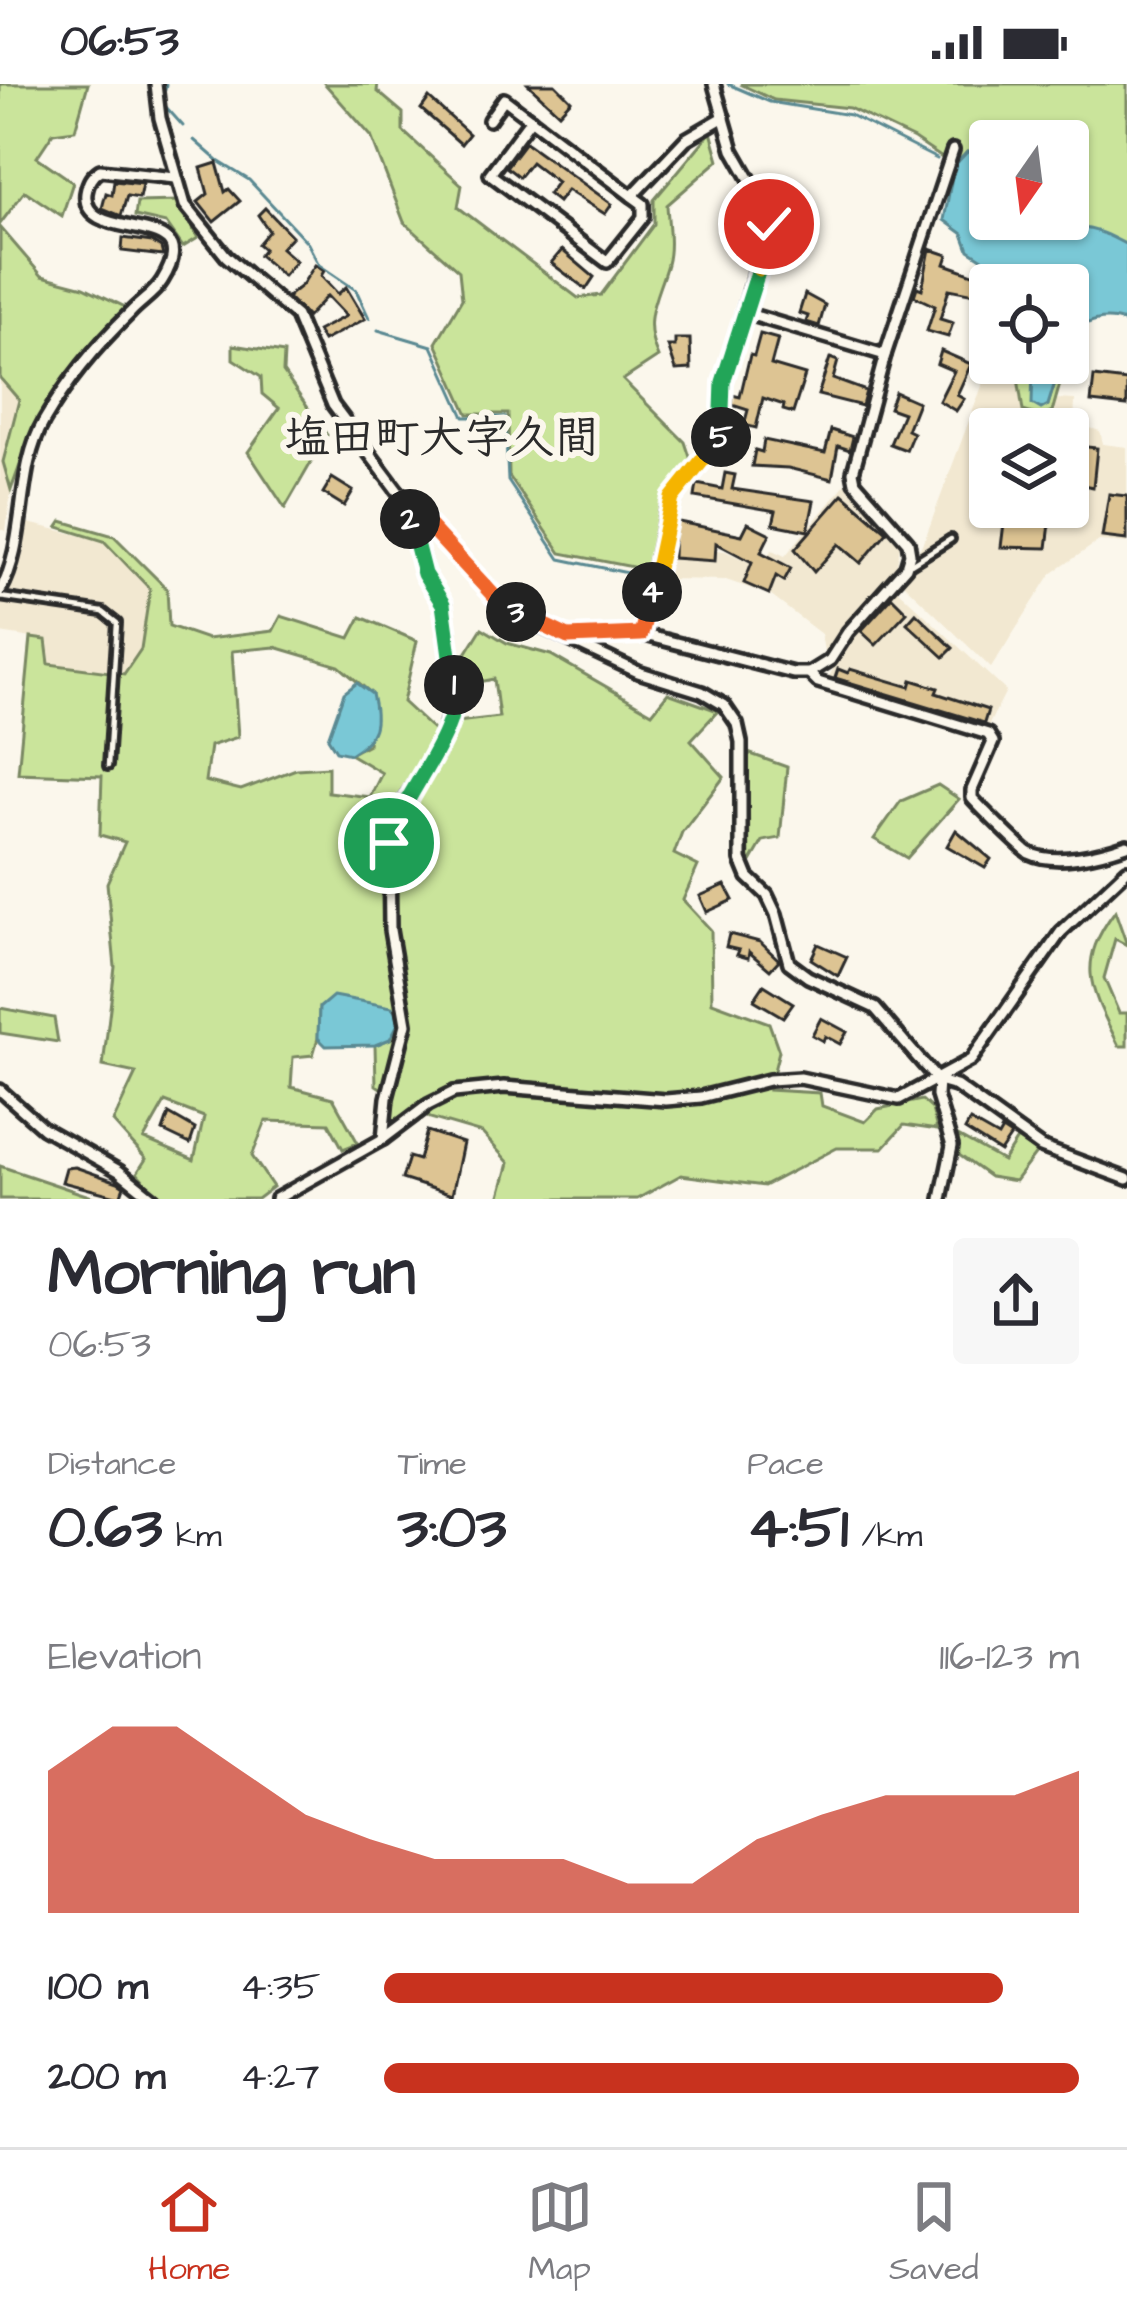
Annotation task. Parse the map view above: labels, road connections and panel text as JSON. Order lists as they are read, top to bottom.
{
  "districts": ["塩田町大字久間"],
  "north": "bottom",
  "page": {
    "status": "06:53",
    "pins": [
      "5",
      "2",
      "4",
      "3",
      "1"
    ],
    "heading": ["Morning run", "06:53"],
    "stats": [
      ["Distance", "0.63 km"],
      ["Time", "3:03"],
      ["Pace", "4:51 /km"]
    ],
    "chart": ["Elevation", "116–123 m"],
    "list": [
      {
        "name": "100 m",
        "note": "4:35"
      },
      {
        "name": "200 m",
        "note": "4:27"
      }
    ],
    "tabs": ["Home", "Map", "Saved"]
  }
}
